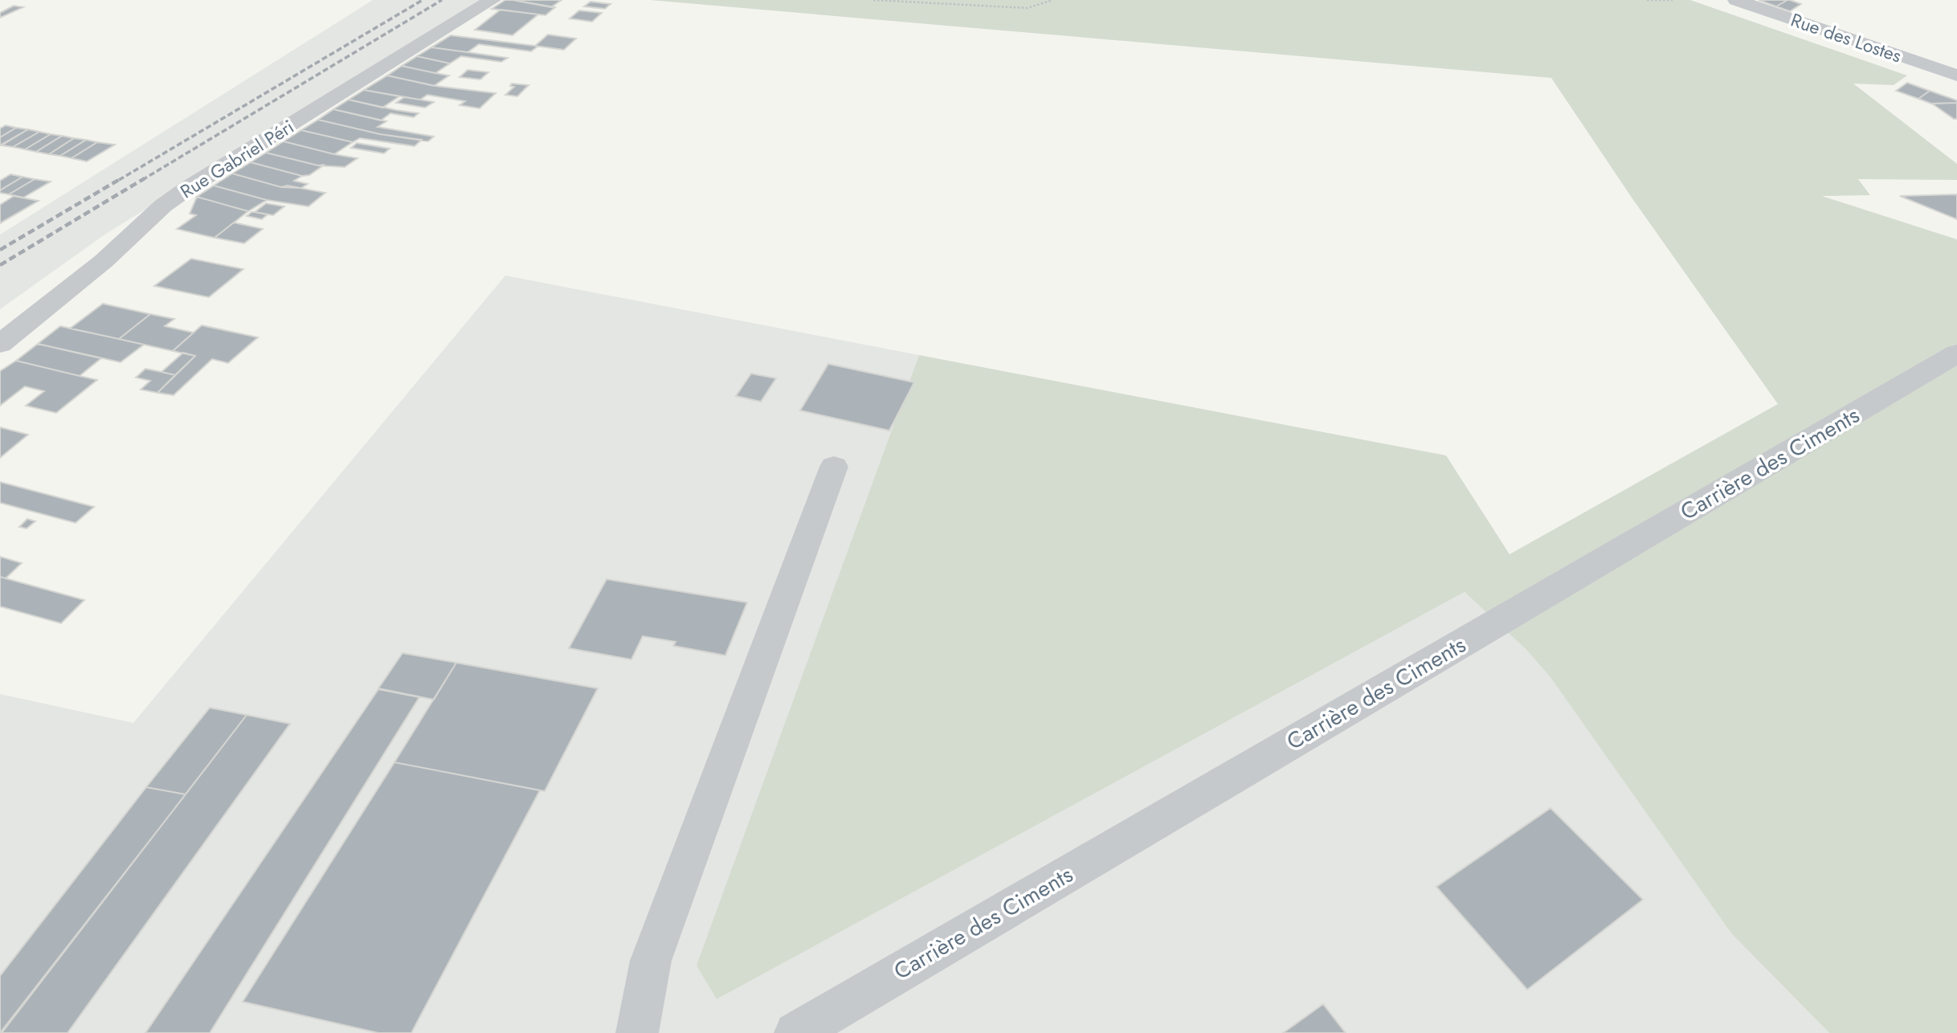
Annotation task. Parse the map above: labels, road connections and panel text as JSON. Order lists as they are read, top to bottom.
{
  "streets": {
    "street": ["Rue des Lostes", "Rue Gabriel Péri", "Carrière des Ciments"]
  }
}
